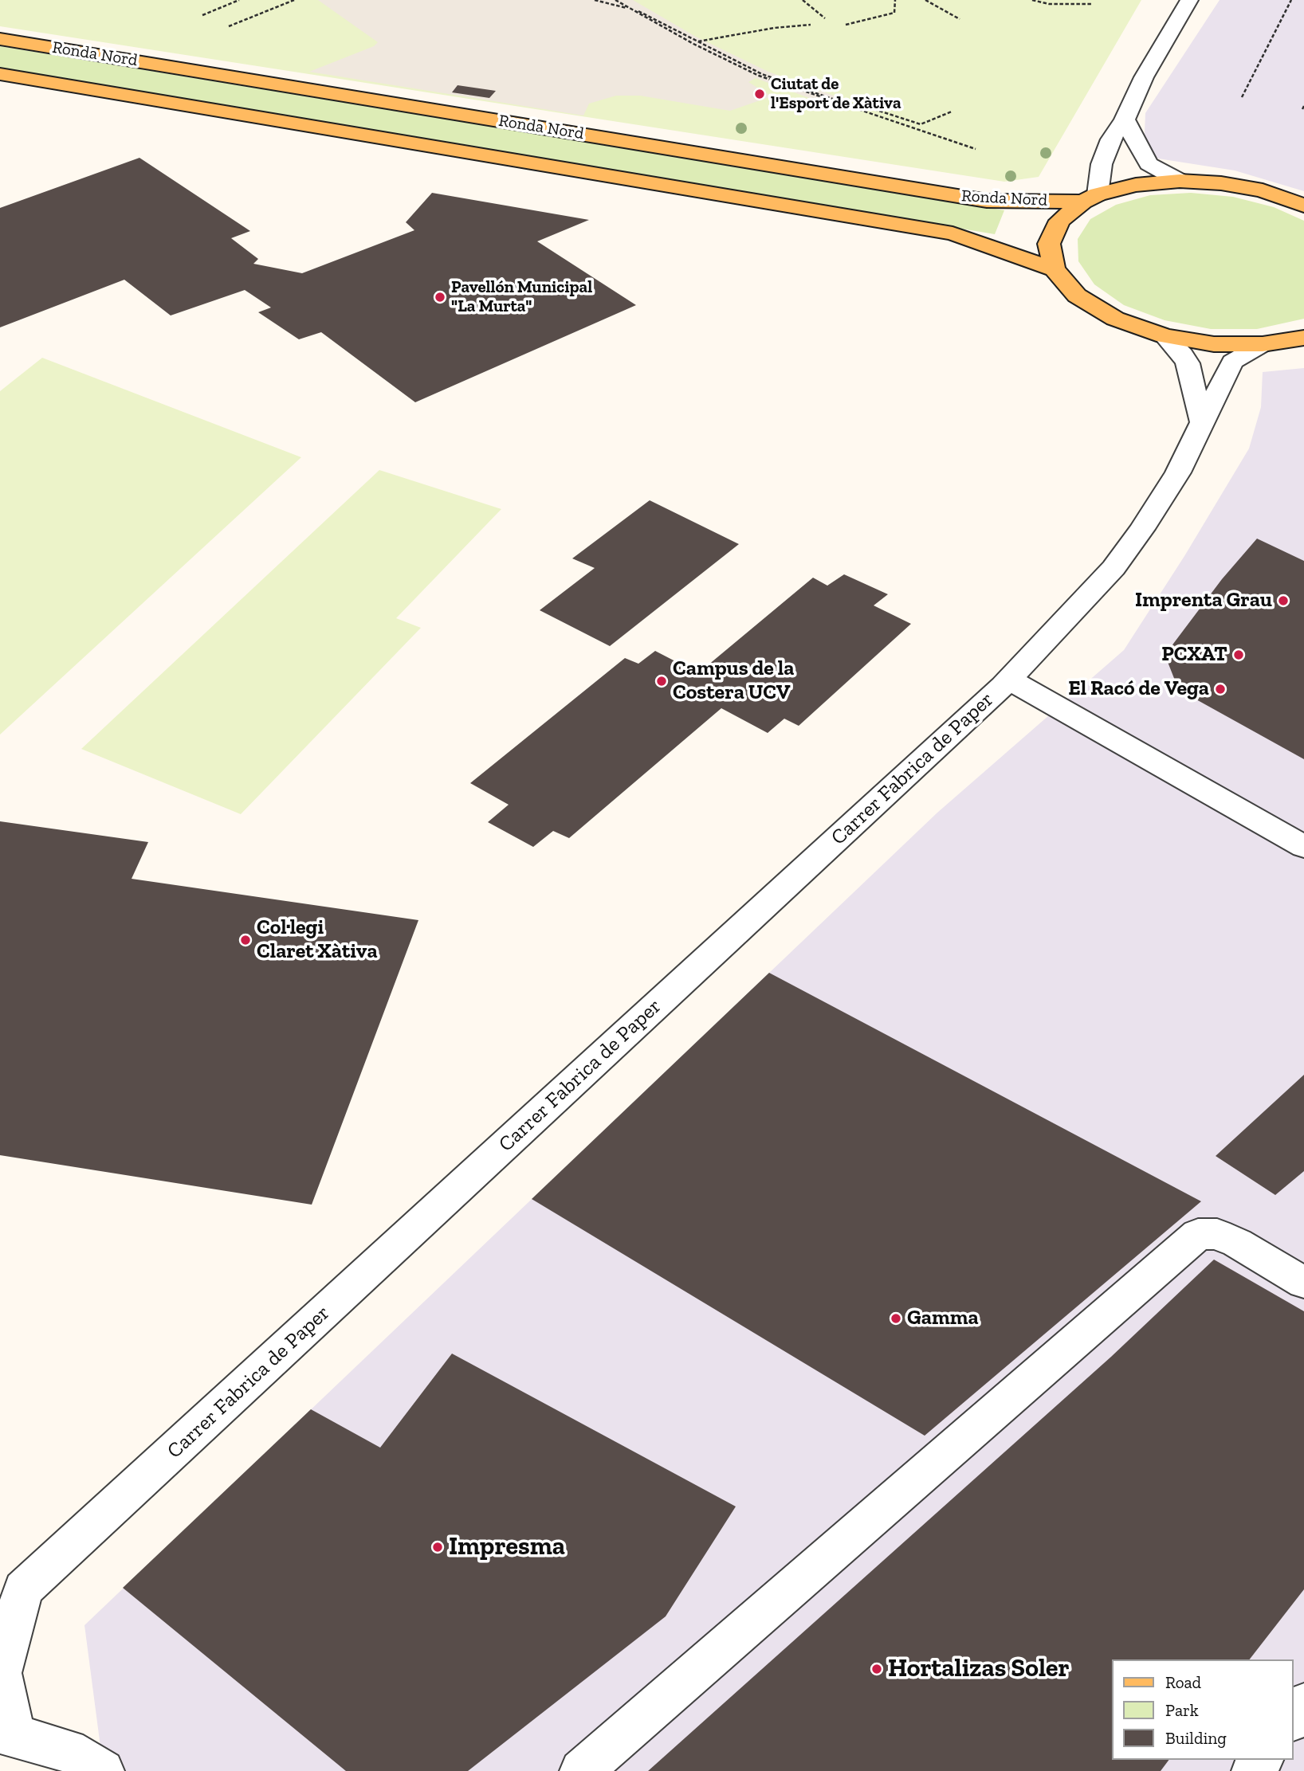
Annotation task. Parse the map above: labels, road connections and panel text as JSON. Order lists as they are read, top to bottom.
{
  "streets": {
    "main road": ["Ronda Nord"],
    "street": ["Carrer Fabrica de Paper"]
  },
  "places": [
    "Ciutat de l'Esport de Xàtiva",
    "Pavellón Municipal \"La Murta\"",
    "Imprenta Grau",
    "PCXAT",
    "Campus de la Costera UCV",
    "El Racó de Vega",
    "Col·legi Claret Xàtiva",
    "Gamma",
    "Impresma",
    "Hortalizas Soler"
  ],
  "legend": ["Road", "Park", "Building"]
}
